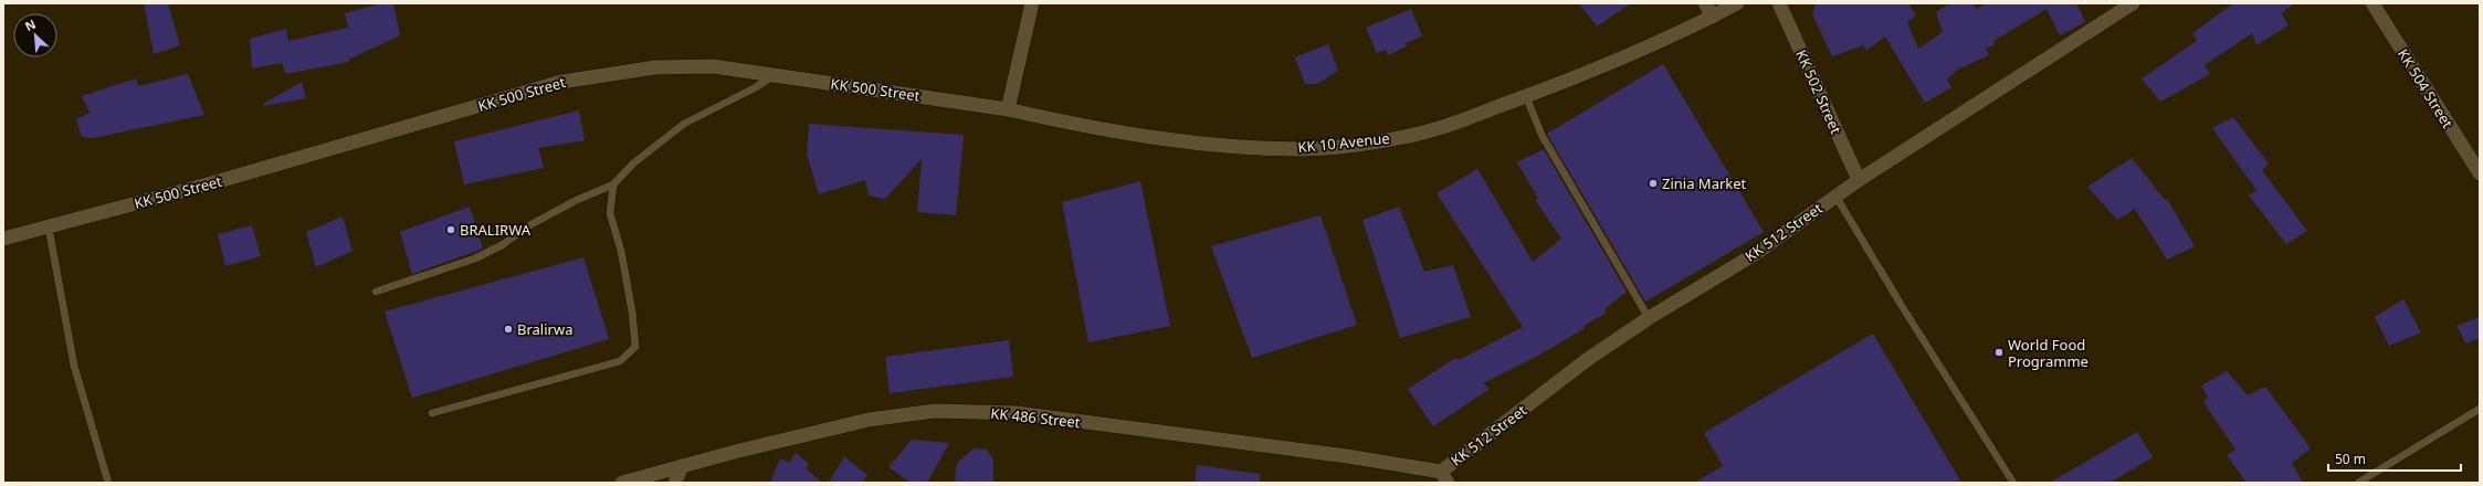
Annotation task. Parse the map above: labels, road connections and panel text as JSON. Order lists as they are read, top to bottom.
{
  "streets": {
    "street": [
      "KK 504 Street",
      "KK 500 Street",
      "KK 502 Street",
      "KK 10 Avenue",
      "KK 512 Street",
      "KK 486 Street"
    ]
  },
  "crossings": [
    ["KK 500 Street", "KK 10 Avenue"],
    ["KK 502 Street", "KK 512 Street"],
    ["KK 512 Street", "KK 486 Street"]
  ],
  "places": [
    "Zinia Market",
    "BRALIRWA",
    "Bralirwa",
    "World Food Programme"
  ],
  "scale_bar": "50 m",
  "north": "top left"
}
